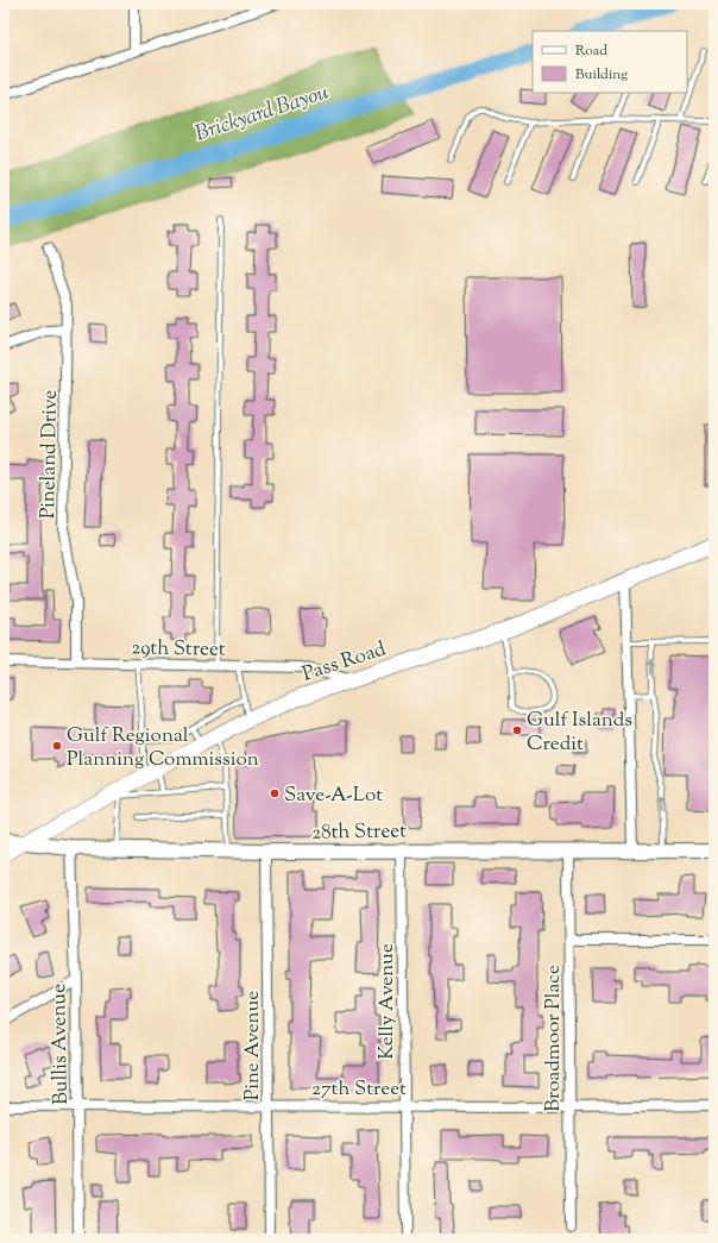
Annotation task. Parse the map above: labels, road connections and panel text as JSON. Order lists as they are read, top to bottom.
{
  "streets": {
    "main road": ["Pass Road"],
    "street": [
      "Pineland Drive",
      "29th Street",
      "28th Street",
      "Kelly Avenue",
      "Broadmoor Place",
      "Bullis Avenue",
      "Pine Avenue",
      "27th Street"
    ]
  },
  "crossings": [
    ["Pineland Drive", "29th Street"],
    ["29th Street", "Pass Road"],
    ["Pass Road", "28th Street"],
    ["28th Street", "Kelly Avenue"],
    ["28th Street", "Broadmoor Place"],
    ["28th Street", "Bullis Avenue"],
    ["28th Street", "Pine Avenue"],
    ["Kelly Avenue", "27th Street"],
    ["Broadmoor Place", "27th Street"],
    ["Bullis Avenue", "27th Street"],
    ["Pine Avenue", "27th Street"]
  ],
  "water": ["Brickyard Bayou"],
  "places": ["Gulf Islands Credit", "Gulf Regional Planning Commission", "Save-A-Lot"],
  "legend": ["Road", "Building"]
}
